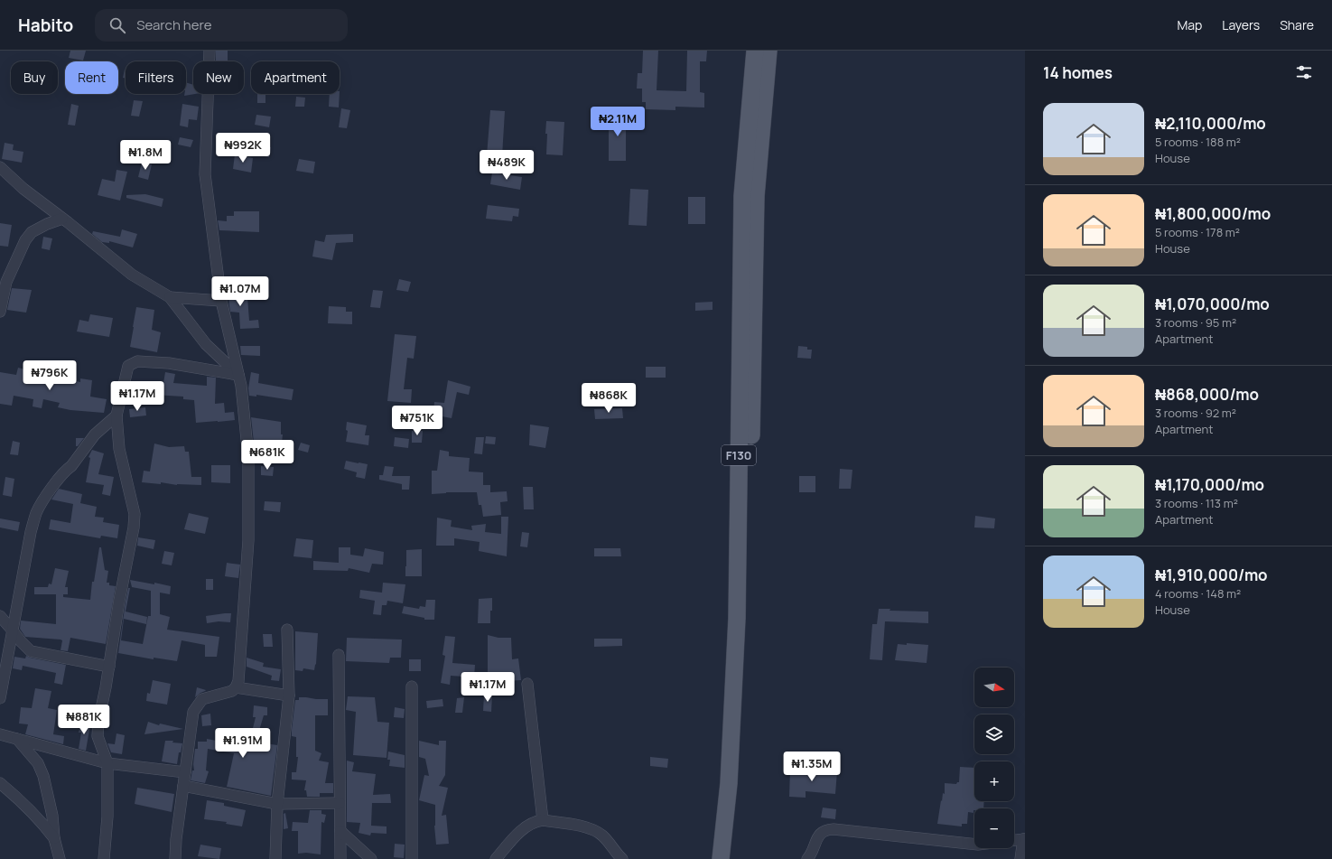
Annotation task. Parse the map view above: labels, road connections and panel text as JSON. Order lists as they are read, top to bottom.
{
  "streets": {
    "main road": ["F130"]
  },
  "north": "right",
  "page": {
    "header": "Habito",
    "search": "Search here",
    "nav": ["Map", "Layers", "Share"],
    "heading": "14 homes",
    "chip": [
      "Buy",
      "Rent",
      "Filters",
      "New",
      "Apartment"
    ],
    "list": [
      {
        "name": "₦2,110,000/mo",
        "note": "5 rooms · 188 m² · House"
      },
      {
        "name": "₦1,800,000/mo",
        "note": "5 rooms · 178 m² · House"
      },
      {
        "name": "₦1,070,000/mo",
        "note": "3 rooms · 95 m² · Apartment"
      },
      {
        "name": "₦868,000/mo",
        "note": "3 rooms · 92 m² · Apartment"
      },
      {
        "name": "₦1,170,000/mo",
        "note": "3 rooms · 113 m² · Apartment"
      },
      {
        "name": "₦1,910,000/mo",
        "note": "4 rooms · 148 m² · House"
      }
    ],
    "price": [
      "₦2.11M",
      "₦992K",
      "₦1.8M",
      "₦489K",
      "₦1.07M",
      "₦796K",
      "₦1.17M",
      "₦868K",
      "₦751K",
      "₦681K",
      "₦1.17M",
      "₦881K",
      "₦1.91M",
      "₦1.35M"
    ],
    "map_buttons": ["+", "−"]
  }
}
